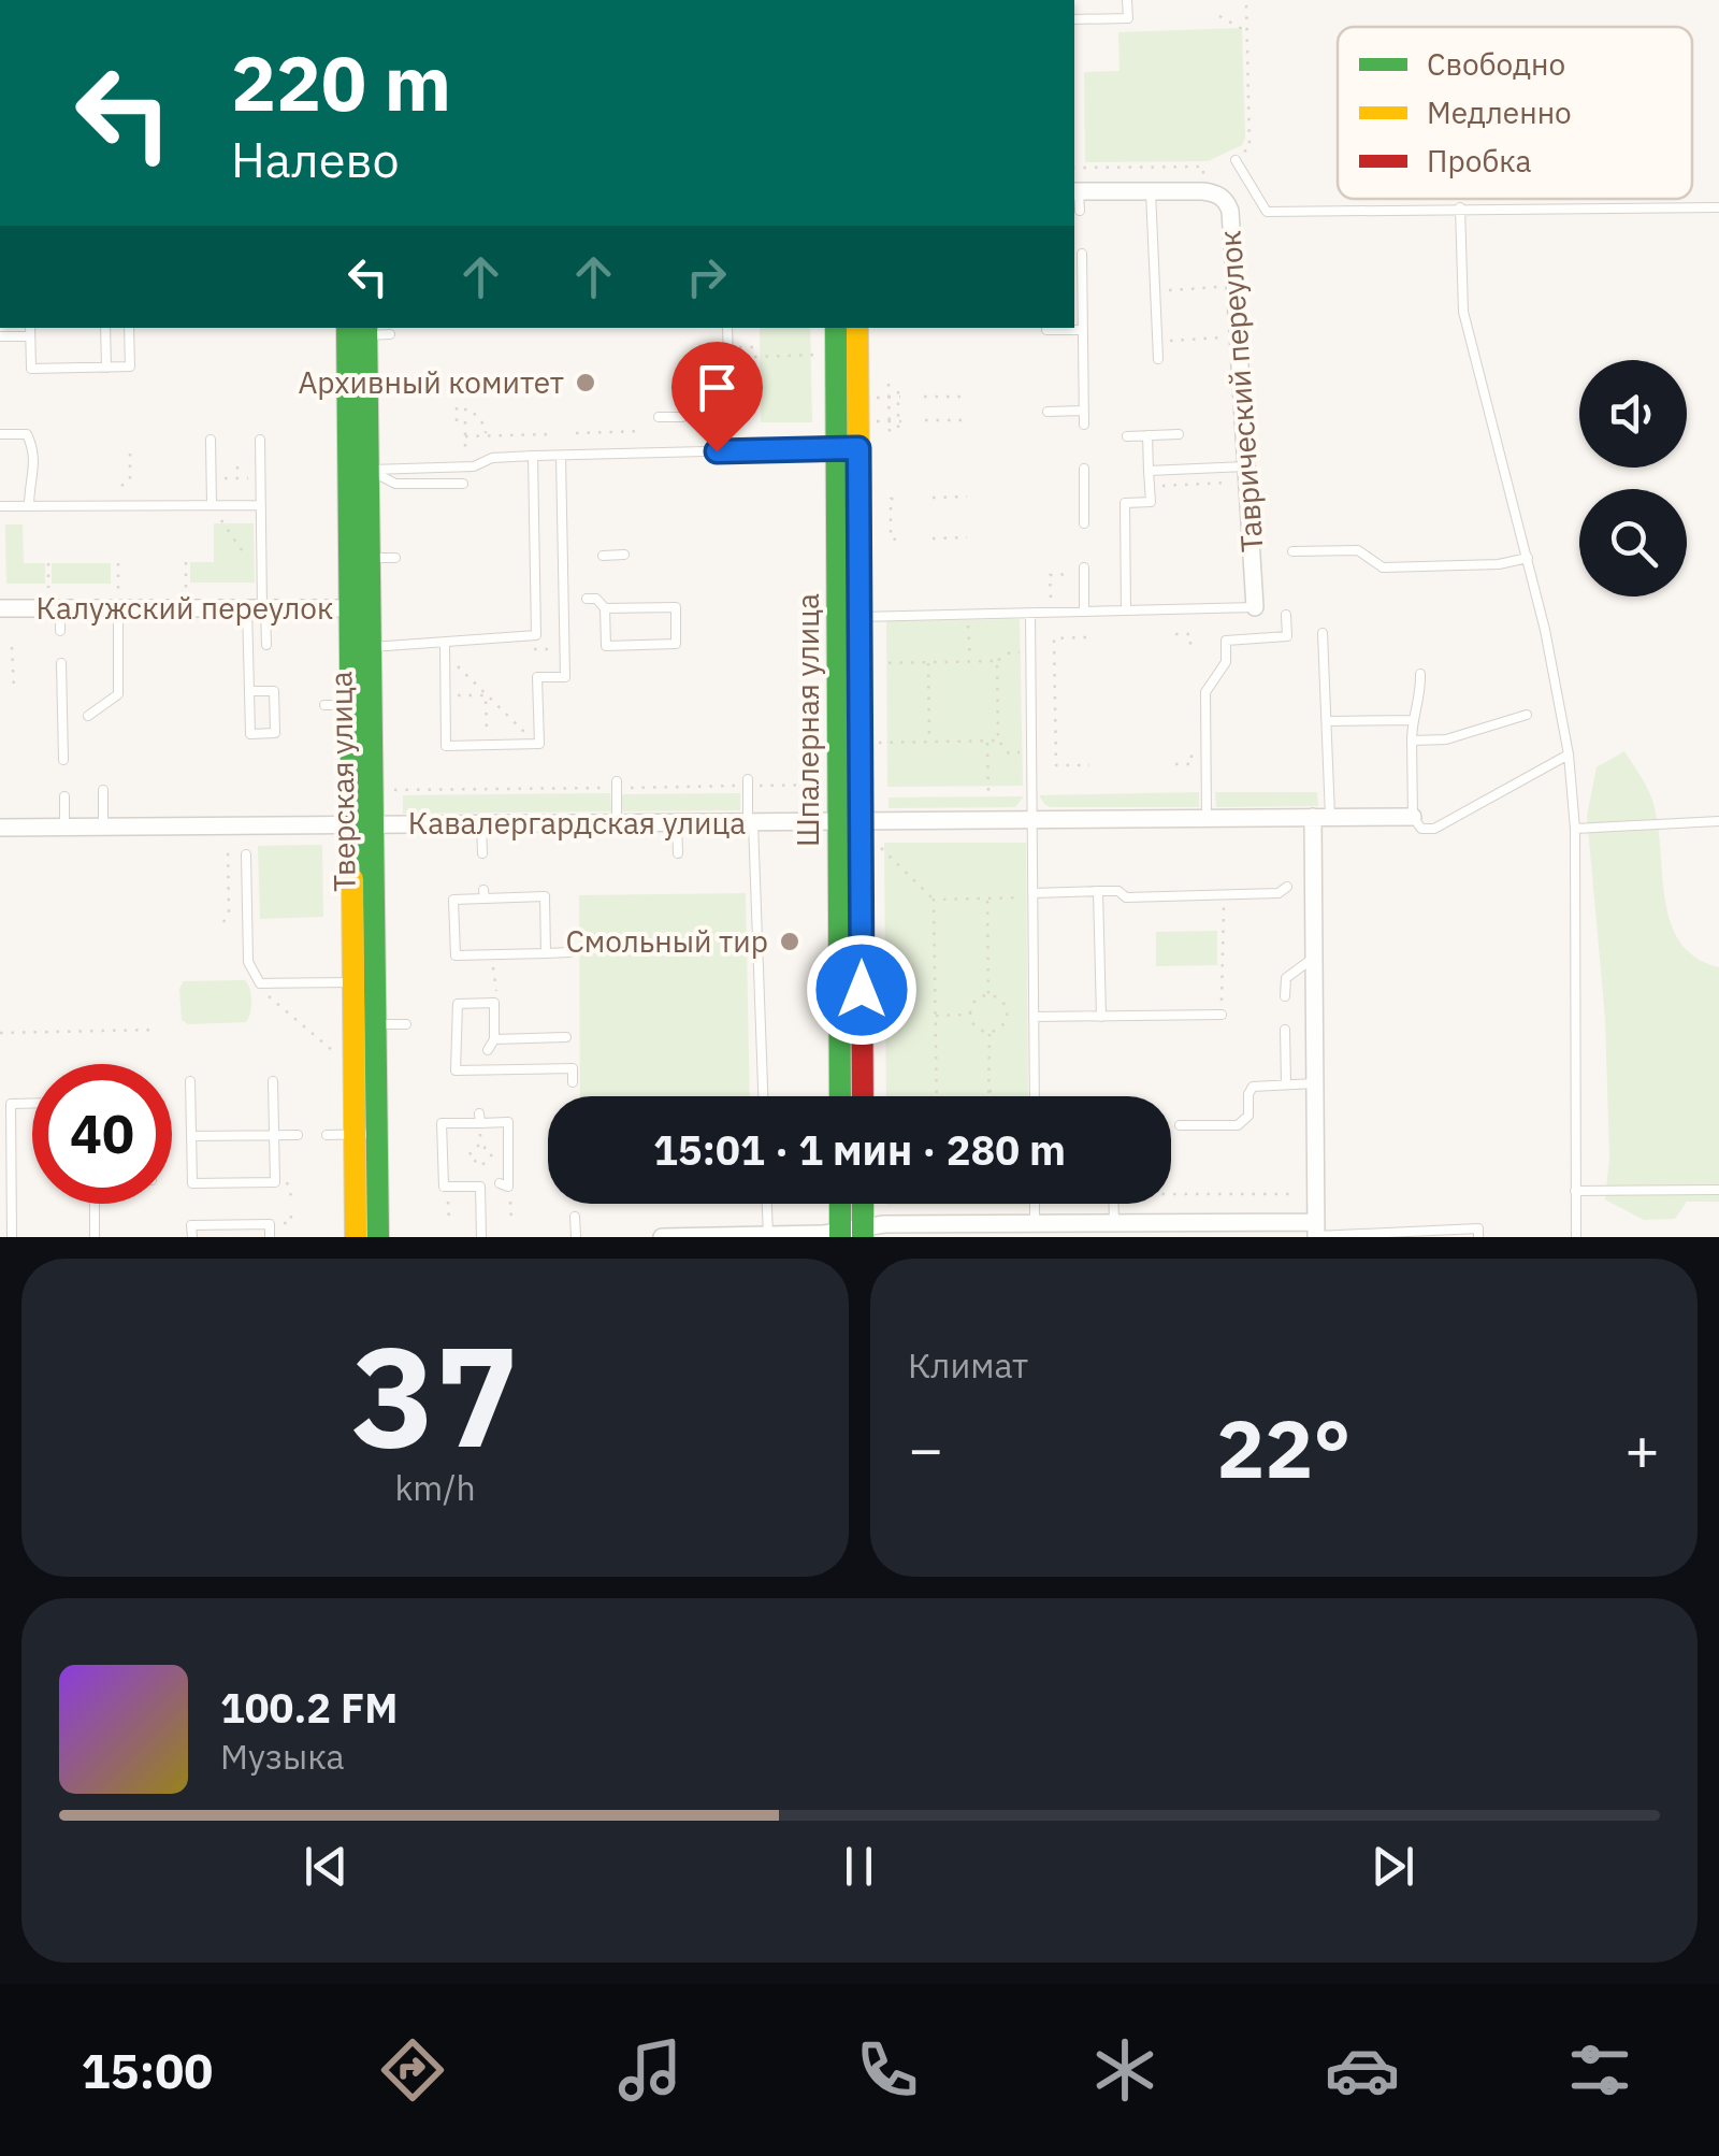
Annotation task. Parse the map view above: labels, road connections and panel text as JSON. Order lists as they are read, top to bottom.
{
  "streets": {
    "street": [
      "Таврический переулок",
      "Калужский переулок",
      "Шпалерная улица",
      "Тверская улица",
      "Кавалергардская улица"
    ]
  },
  "crossings": [
    ["Калужский переулок", "Тверская улица"],
    ["Шпалерная улица", "Кавалергардская улица"],
    ["Тверская улица", "Кавалергардская улица"]
  ],
  "places": ["Архивный комитет", "Смольный тир"],
  "legend": ["Свободно", "Медленно", "Пробка"],
  "page": {
    "turn": ["220 m", "Налево"],
    "limit": "40",
    "trip": "15:01 · 1 мин · 280 m",
    "tile": [
      ["37", "km/h"],
      "Климат"
    ],
    "heat": ["−", "22°", "+"],
    "song": ["100.2 FM", "Музыка"],
    "tabs": "15:00"
  }
}
